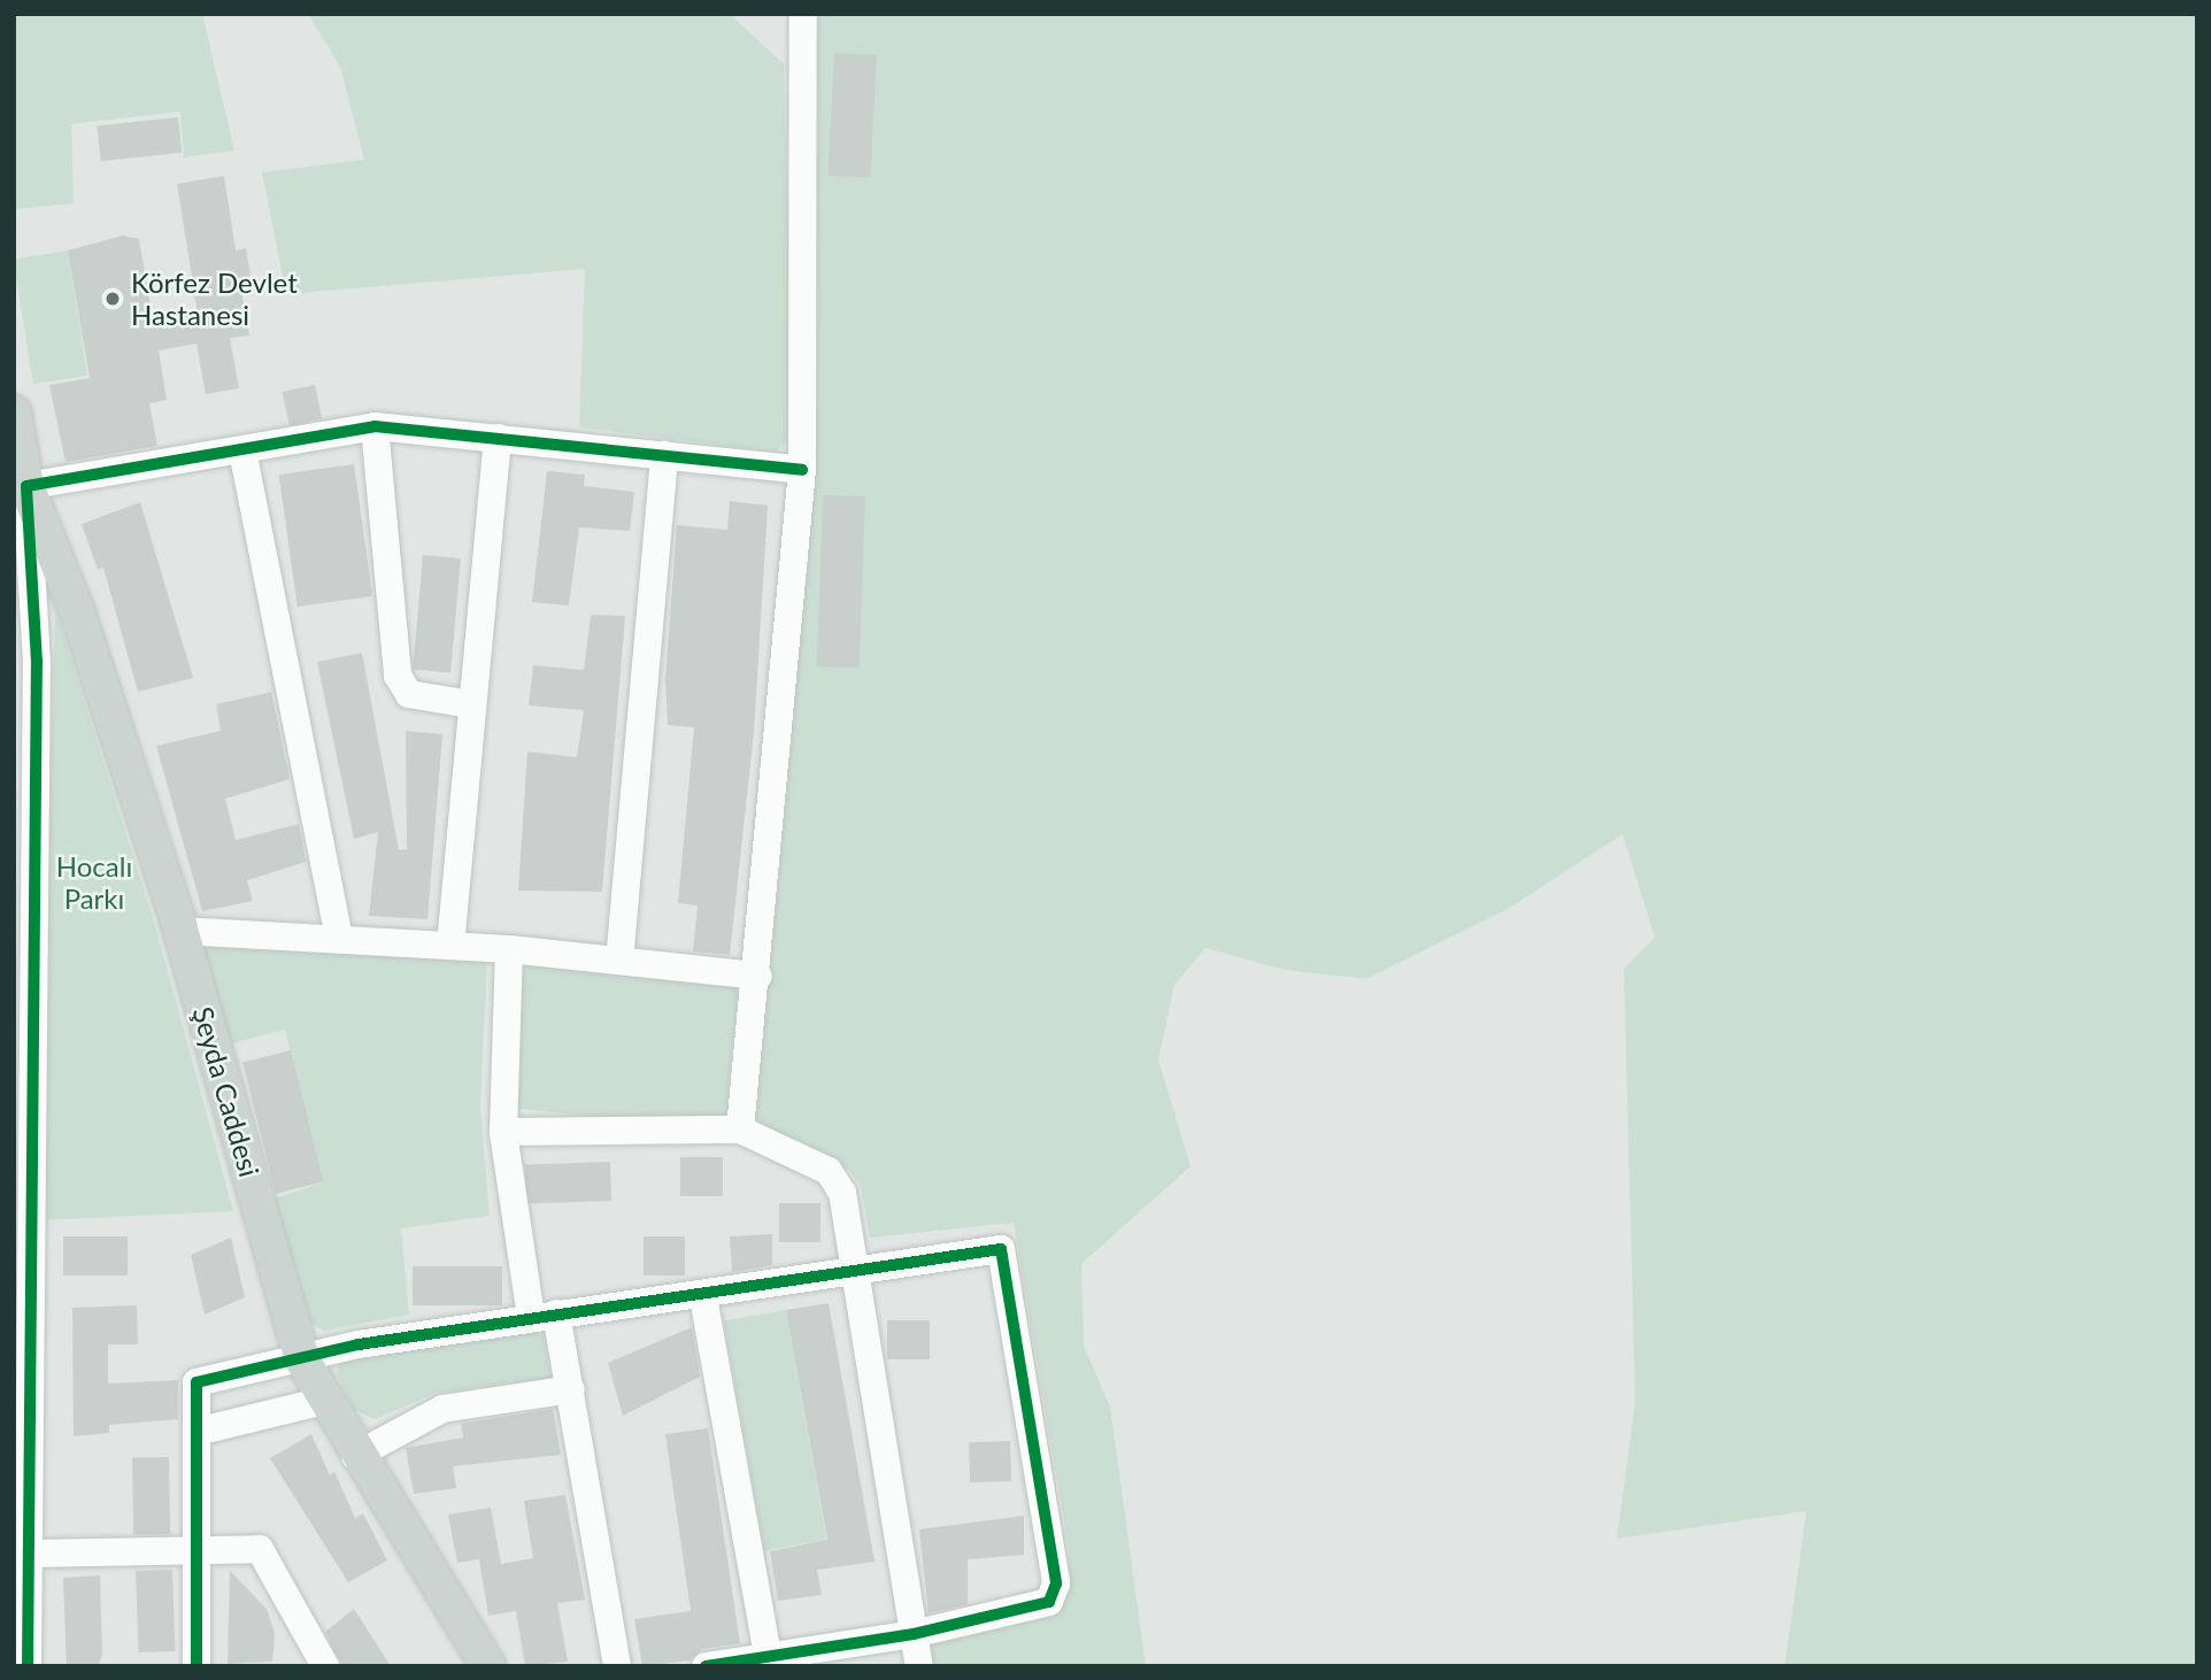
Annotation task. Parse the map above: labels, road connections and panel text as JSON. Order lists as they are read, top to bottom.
{
  "streets": {
    "main road": ["Şeyda Caddesi"]
  },
  "parks": ["Hocalı Parkı"],
  "places": ["Körfez Devlet Hastanesi"]
}
